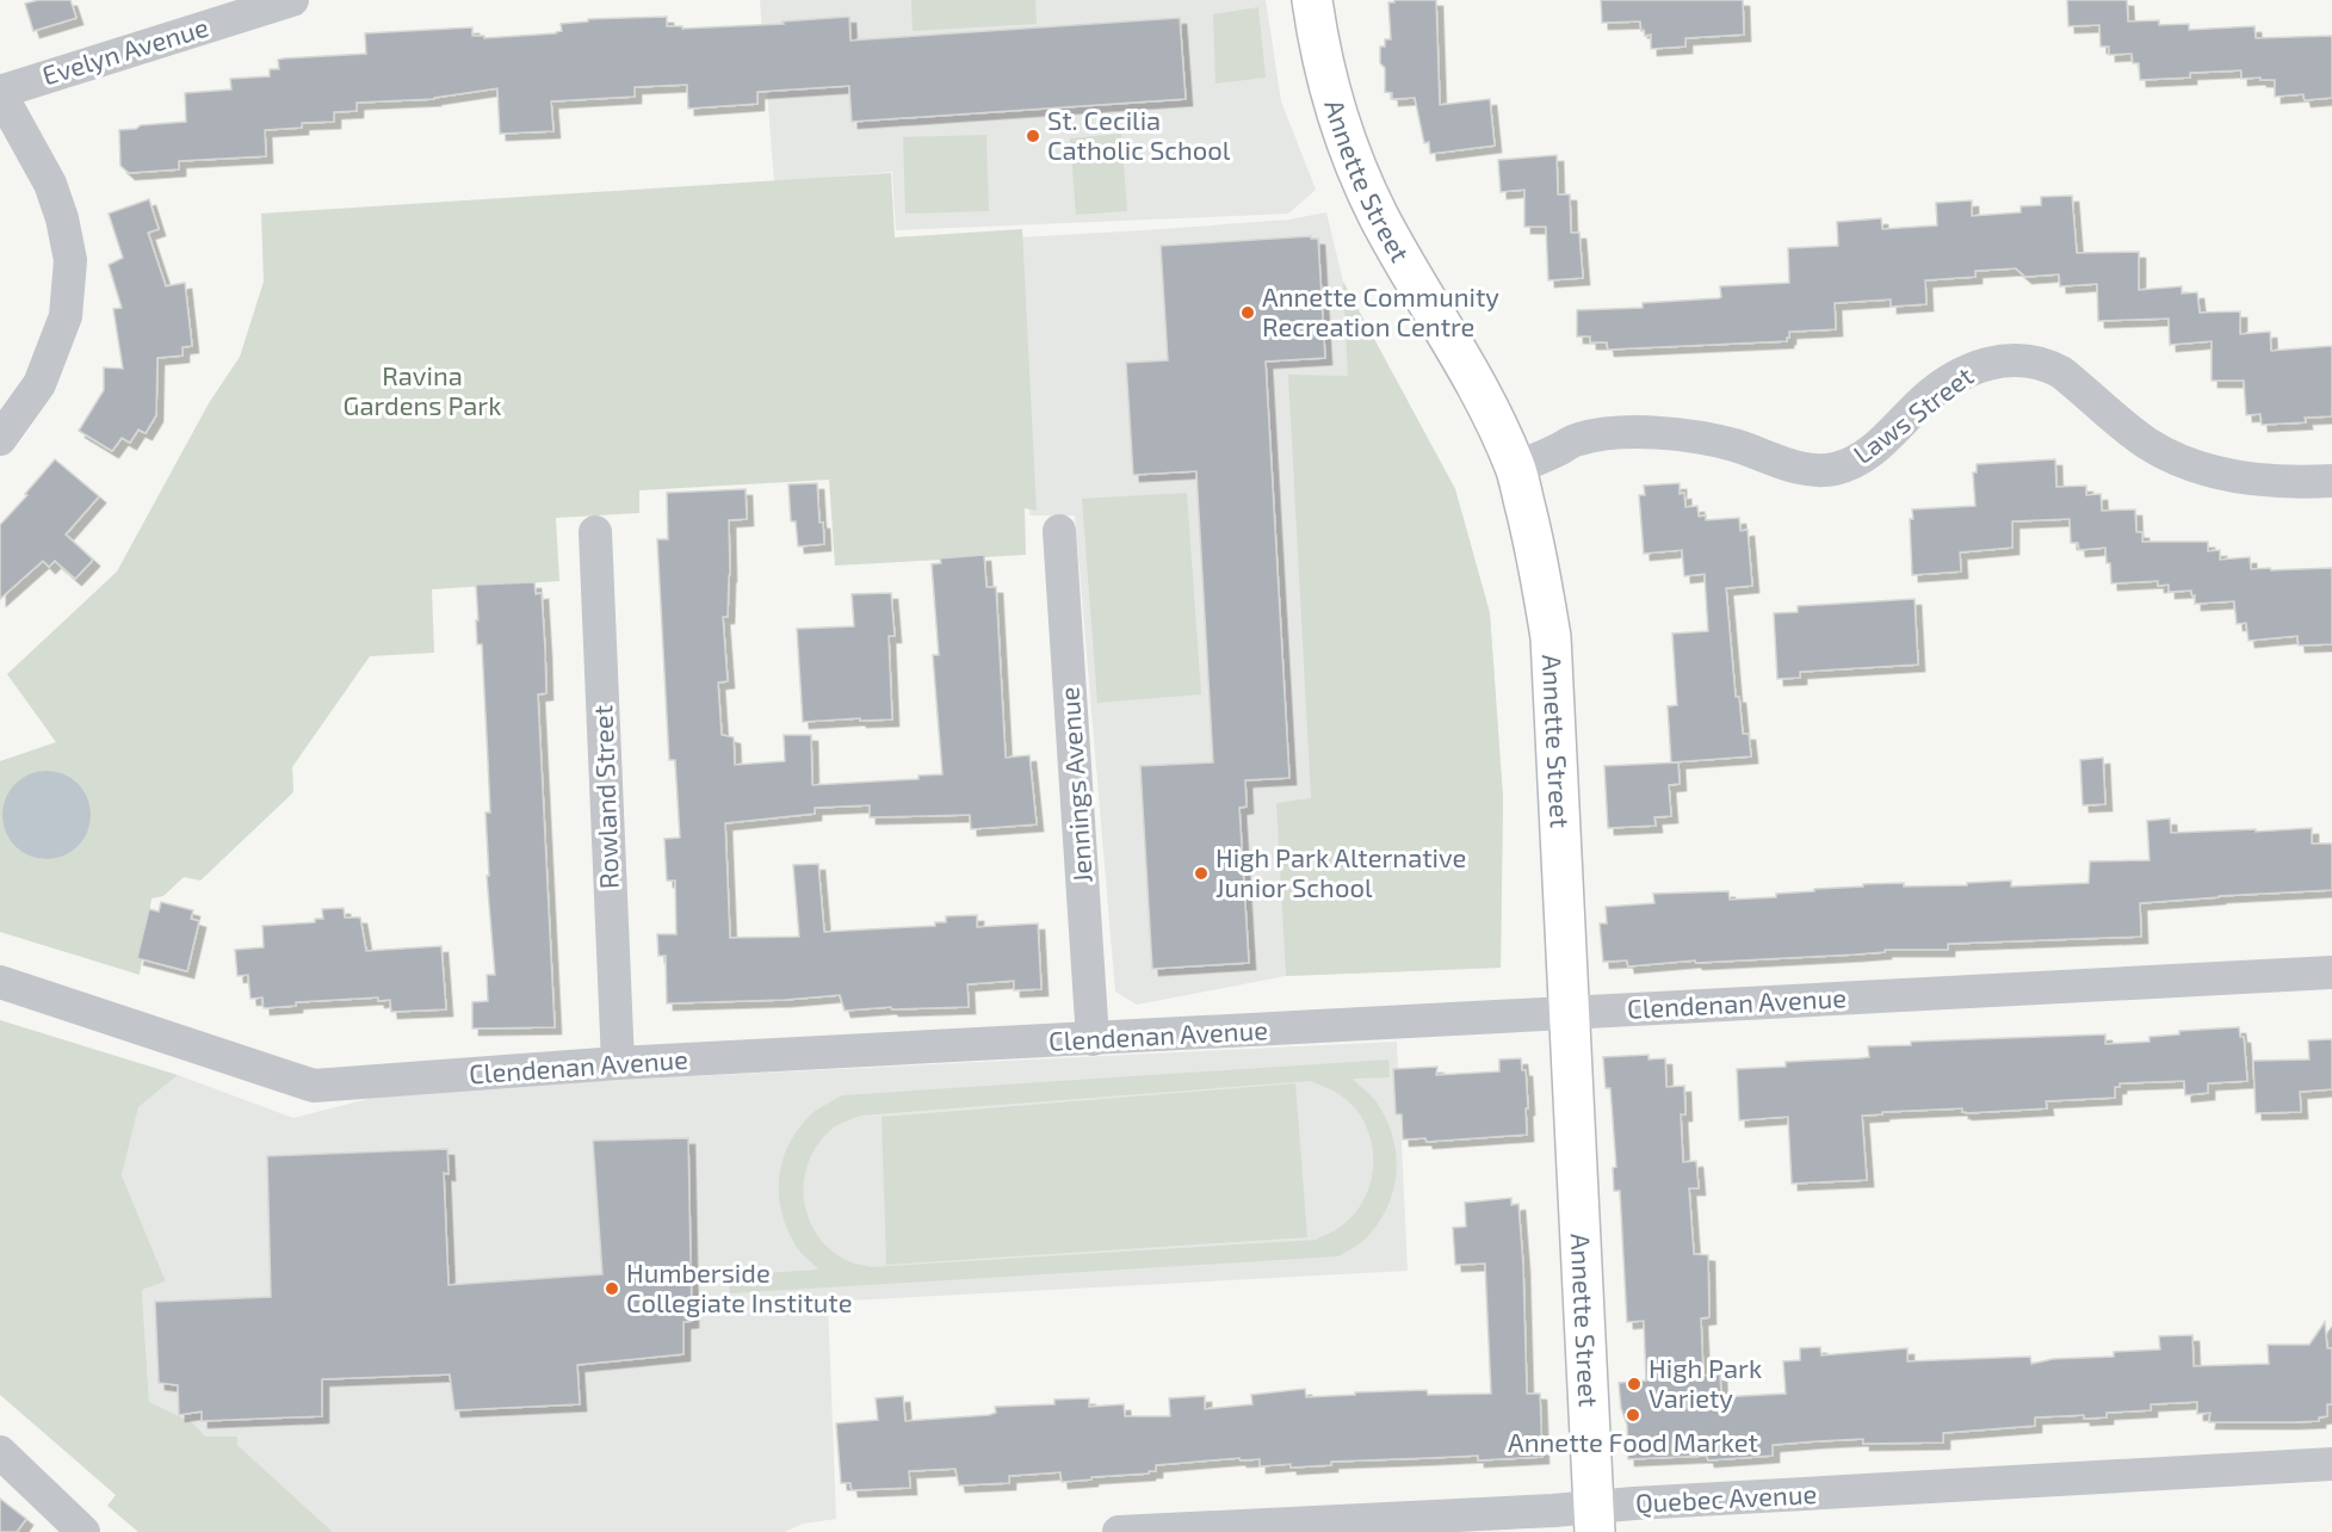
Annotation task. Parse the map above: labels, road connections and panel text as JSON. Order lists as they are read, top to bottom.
{
  "streets": {
    "street": [
      "Evelyn Avenue",
      "Annette Street",
      "Laws Street",
      "Jennings Avenue",
      "Rowland Street",
      "Clendenan Avenue",
      "Quebec Avenue"
    ]
  },
  "crossings": [
    ["Annette Street", "Laws Street"],
    ["Annette Street", "Clendenan Avenue"],
    ["Annette Street", "Quebec Avenue"],
    ["Jennings Avenue", "Clendenan Avenue"],
    ["Rowland Street", "Clendenan Avenue"]
  ],
  "parks": ["Ravina Gardens Park"],
  "places": [
    "St. Cecilia Catholic School",
    "Annette Community Recreation Centre",
    "High Park Alternative Junior School",
    "Humberside Collegiate Institute",
    "High Park Variety",
    "Annette Food Market"
  ]
}
